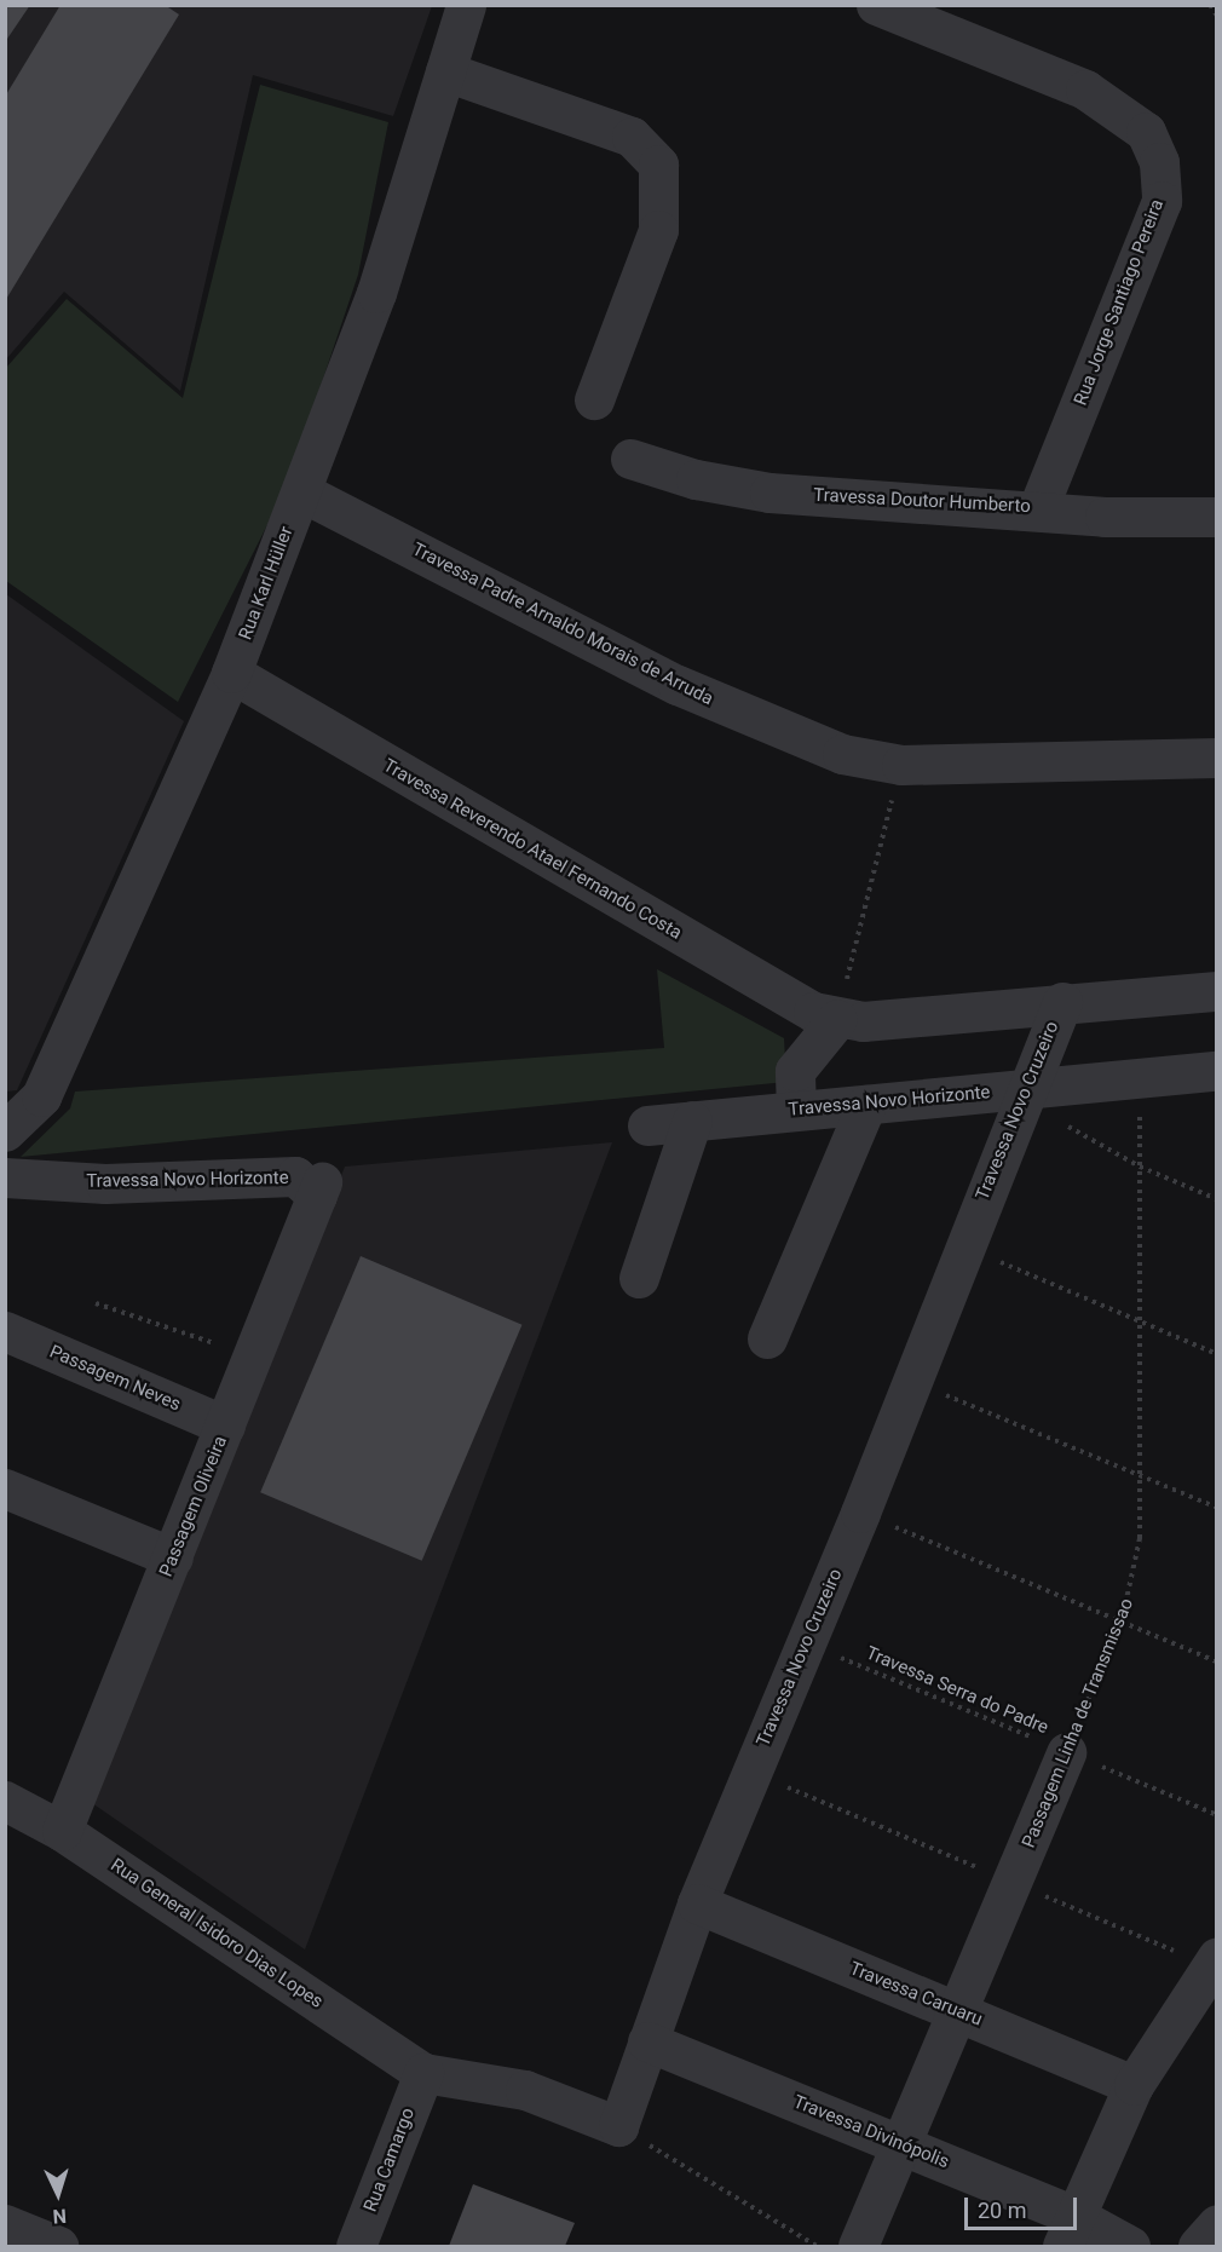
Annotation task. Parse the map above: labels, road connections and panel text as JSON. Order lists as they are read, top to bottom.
{
  "streets": {
    "street": [
      "Rua Jorge Santiago Pereira",
      "Travessa Doutor Humberto",
      "Rua Karl Hüller",
      "Travessa Padre Arnaldo Morais de Arruda",
      "Travessa Reverendo Atael Fernando Costa",
      "Travessa Novo Horizonte",
      "Travessa Novo Cruzeiro",
      "Passagem Neves",
      "Passagem Oliveira",
      "Passagem Linha de Transmissao",
      "Rua General Isidoro Dias Lopes",
      "Travessa Caruaru",
      "Travessa Divinópolis",
      "Rua Camargo"
    ],
    "path": ["Travessa Serra do Padre"]
  },
  "crossings": [
    ["Rua Jorge Santiago Pereira", "Travessa Doutor Humberto"],
    ["Rua Karl Hüller", "Travessa Padre Arnaldo Morais de Arruda"],
    ["Rua Karl Hüller", "Travessa Reverendo Atael Fernando Costa"],
    ["Travessa Reverendo Atael Fernando Costa", "Travessa Novo Cruzeiro"],
    ["Travessa Novo Horizonte", "Travessa Novo Cruzeiro"],
    ["Travessa Novo Horizonte", "Passagem Oliveira"],
    ["Travessa Novo Horizonte", "Passagem Linha de Transmissao"],
    ["Travessa Novo Cruzeiro", "Travessa Serra do Padre"],
    ["Travessa Novo Cruzeiro", "Travessa Caruaru"],
    ["Travessa Novo Cruzeiro", "Travessa Divinópolis"],
    ["Passagem Neves", "Passagem Oliveira"],
    ["Passagem Oliveira", "Rua General Isidoro Dias Lopes"],
    ["Travessa Serra do Padre", "Passagem Linha de Transmissao"],
    ["Passagem Linha de Transmissao", "Travessa Caruaru"],
    ["Passagem Linha de Transmissao", "Travessa Divinópolis"],
    ["Rua General Isidoro Dias Lopes", "Rua Camargo"]
  ],
  "scale_bar": "20 m",
  "north": "bottom"
}
